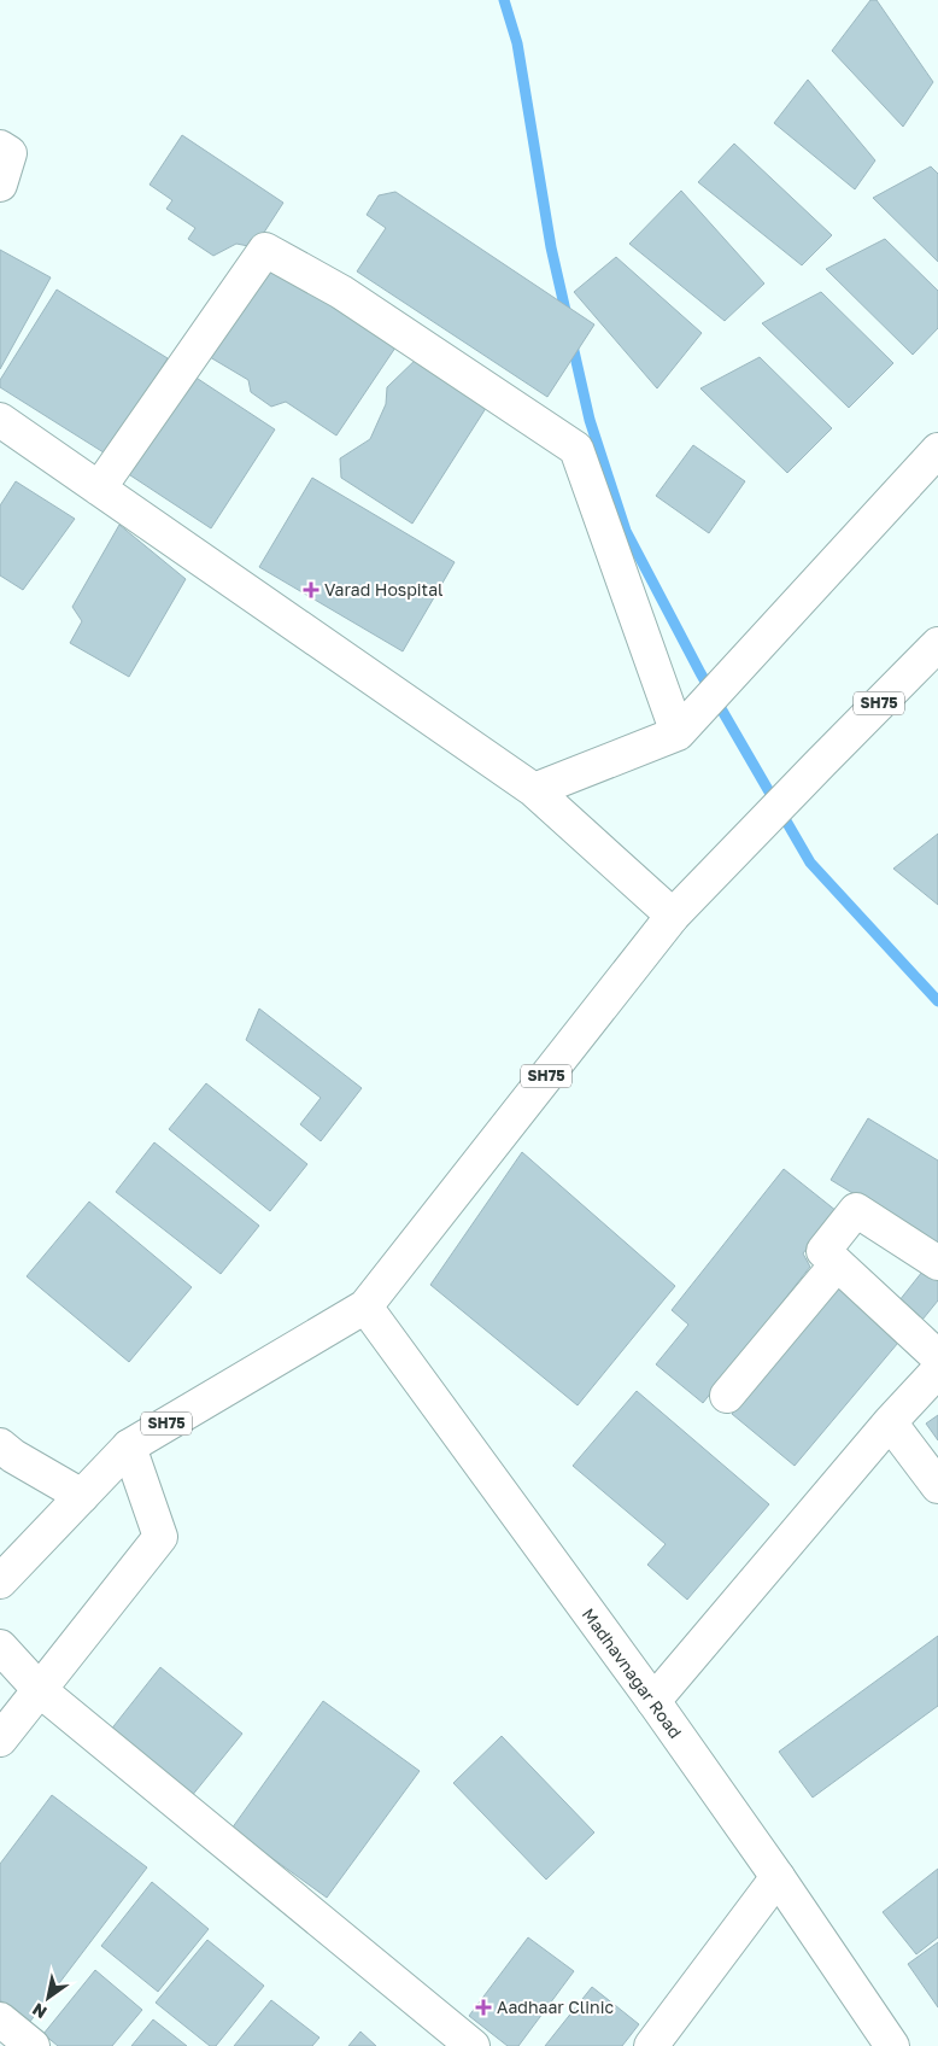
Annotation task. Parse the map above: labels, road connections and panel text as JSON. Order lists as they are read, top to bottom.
{
  "streets": {
    "street": ["SH75", "Madhavnagar Road"]
  },
  "crossings": [
    ["SH75", "Madhavnagar Road"]
  ],
  "places": {
    "health": ["Varad Hospital", "Aadhaar Clinic"]
  },
  "north": "bottom left"
}
